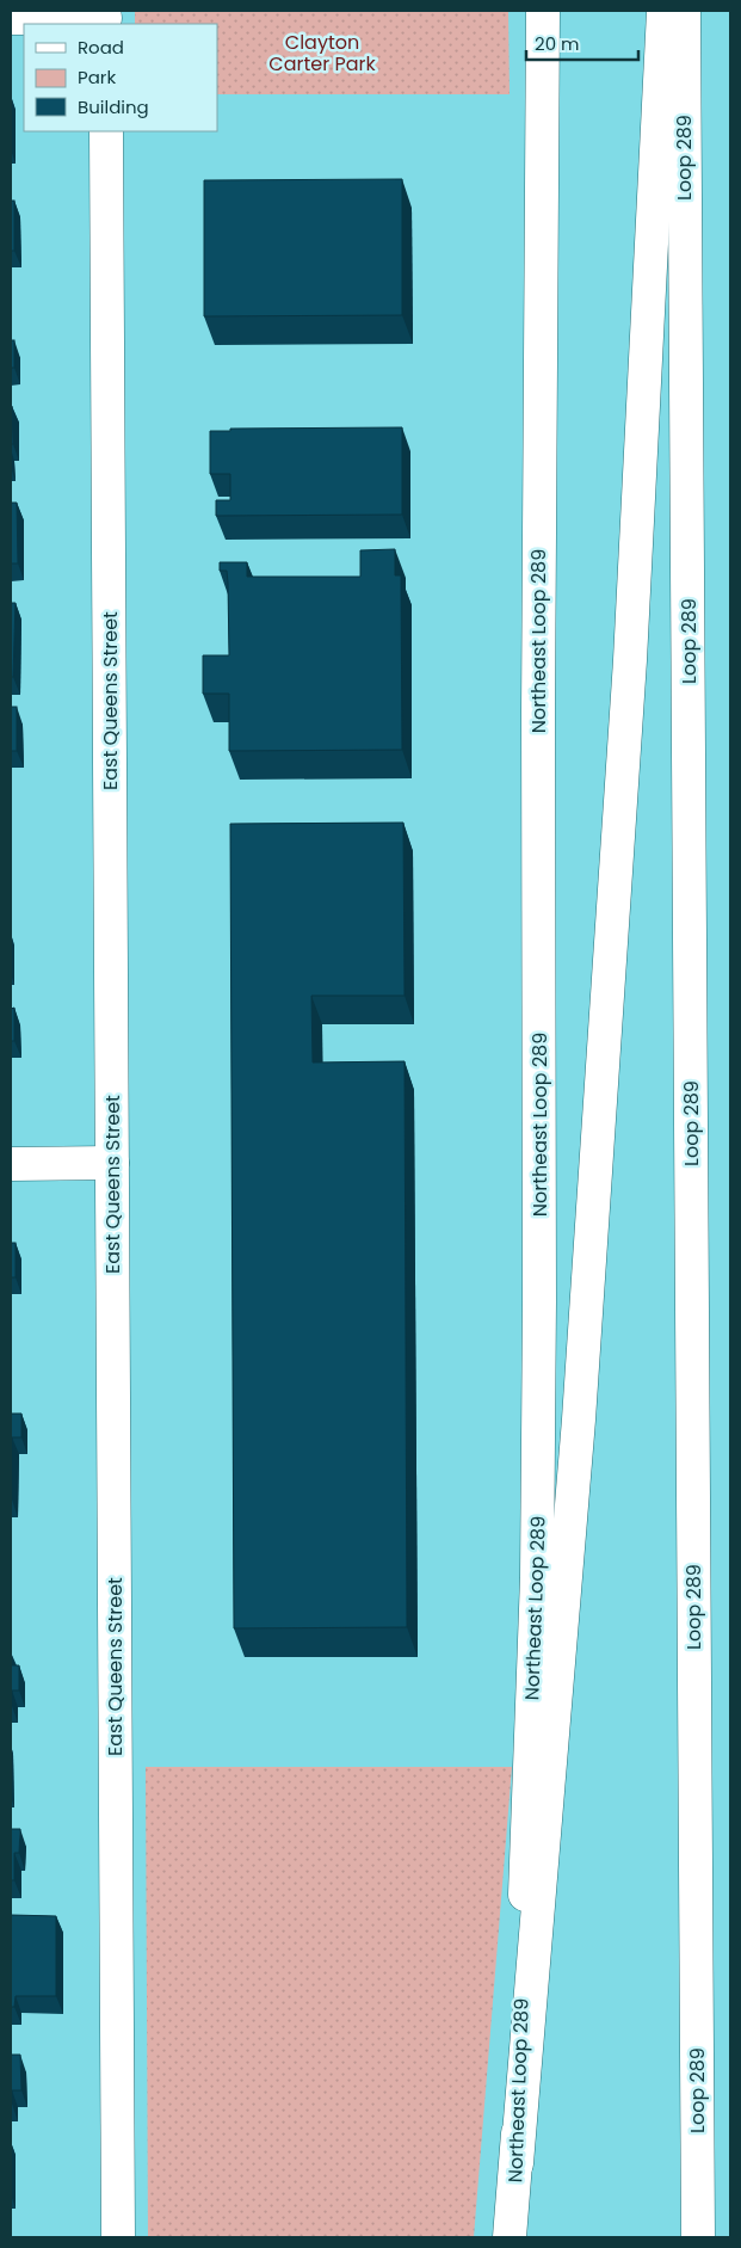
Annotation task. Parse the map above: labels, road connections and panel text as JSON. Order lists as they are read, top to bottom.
{
  "streets": {
    "main road": ["Loop 289", "Northeast Loop 289", "East Queens Street"]
  },
  "parks": ["Clayton Carter Park"],
  "legend": ["Road", "Park", "Building"],
  "scale_bar": "20 m"
}
